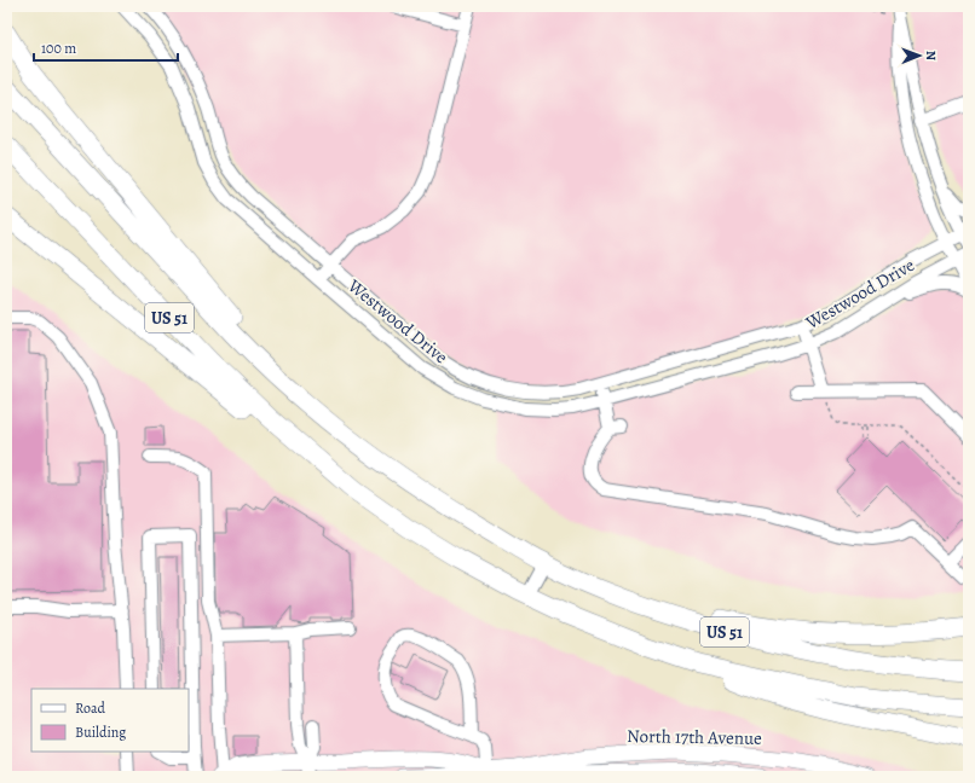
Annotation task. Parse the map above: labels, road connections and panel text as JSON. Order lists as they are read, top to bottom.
{
  "streets": {
    "highway": ["US 51"],
    "main road": ["North 17th Avenue"],
    "street": ["Westwood Drive"]
  },
  "legend": ["Road", "Building"],
  "scale_bar": "100 m",
  "north": "right"
}
